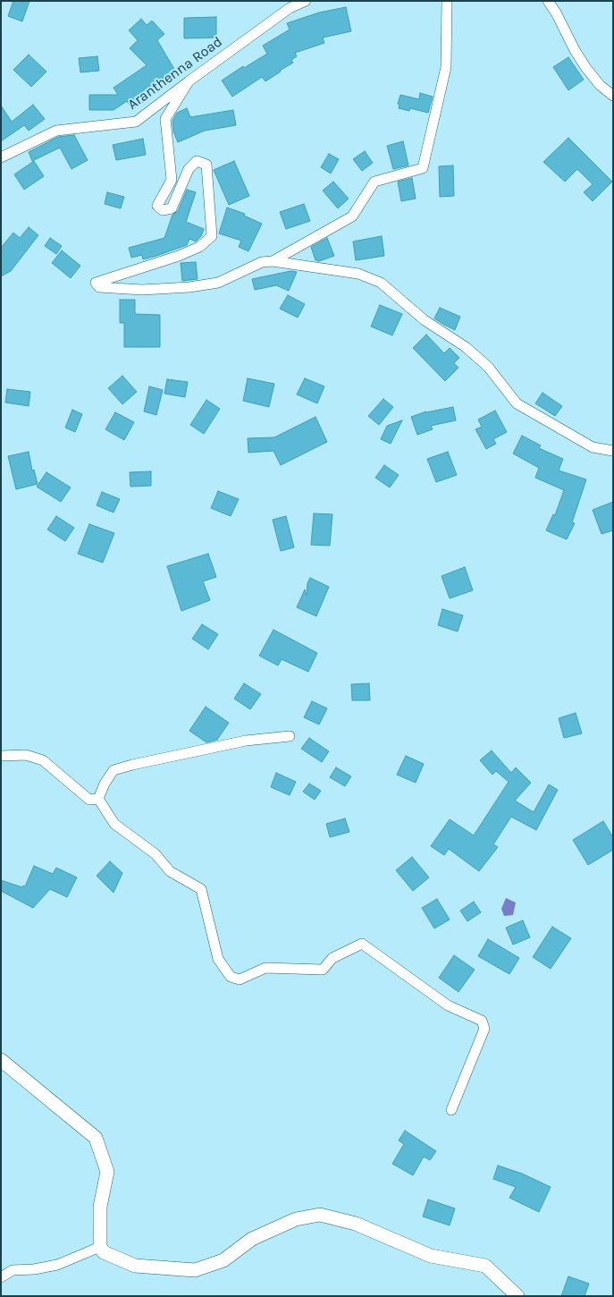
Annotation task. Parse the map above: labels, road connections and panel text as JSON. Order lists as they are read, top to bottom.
{
  "streets": {
    "street": ["Aranthenna Road"]
  }
}
